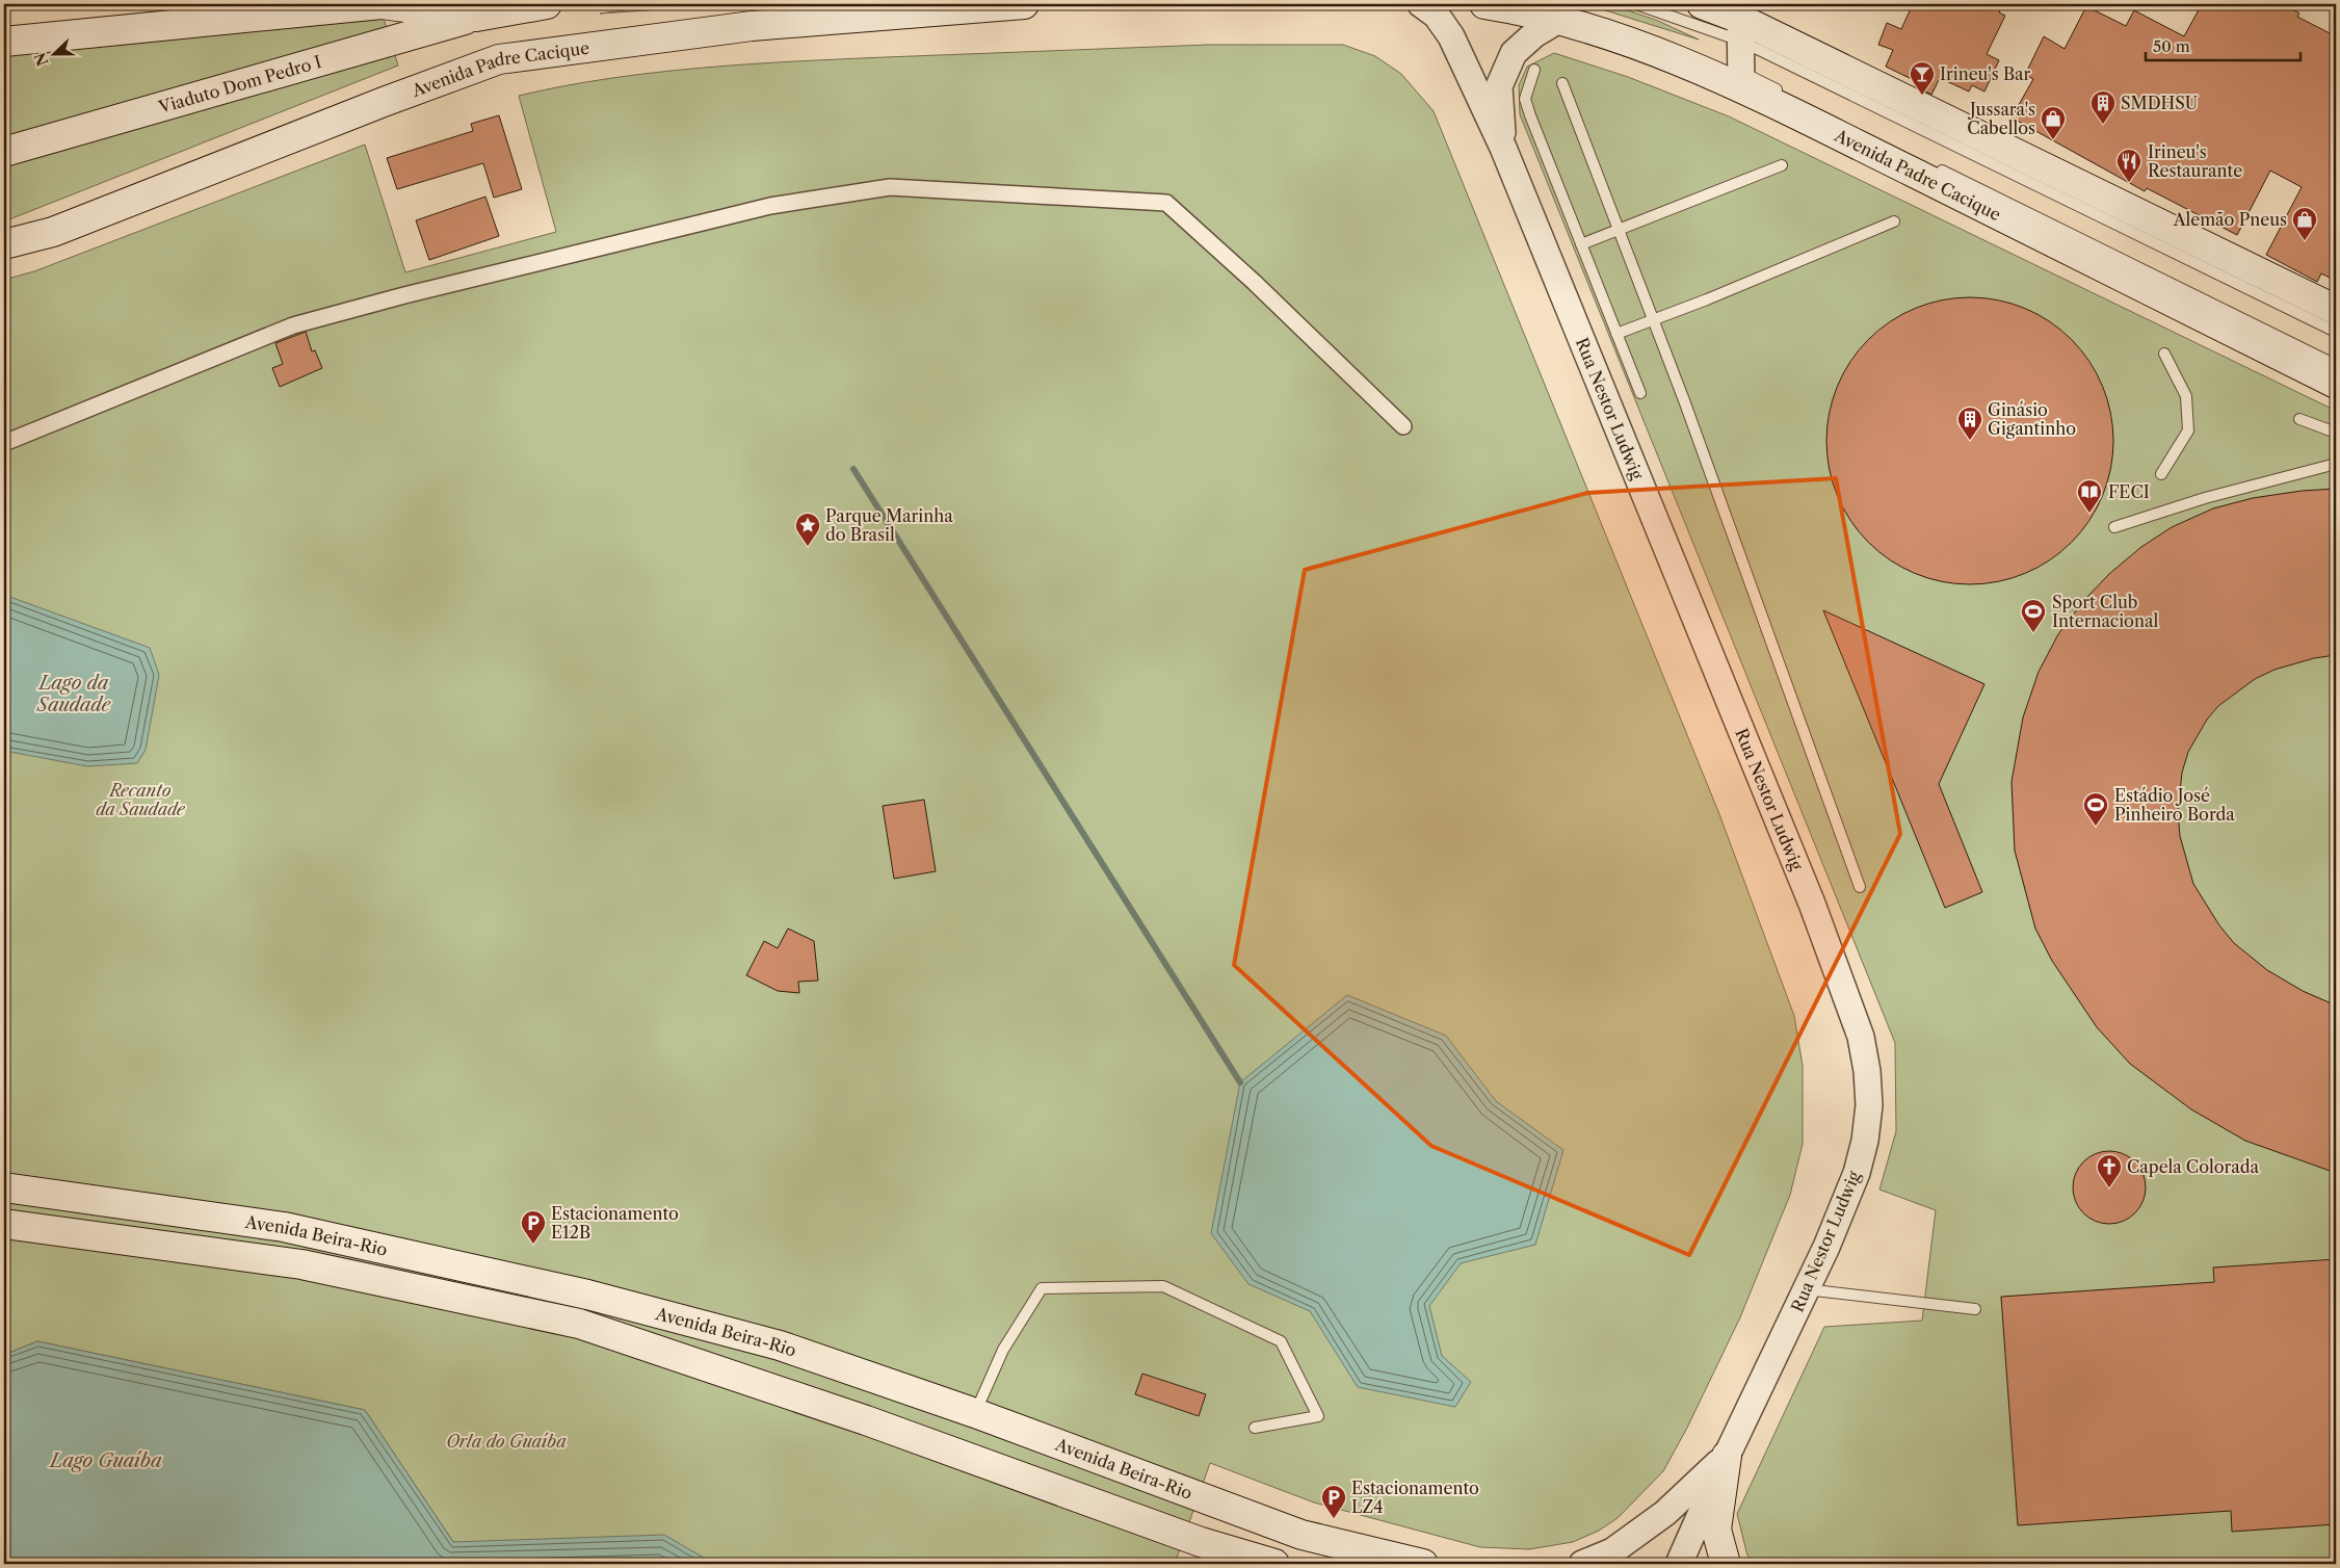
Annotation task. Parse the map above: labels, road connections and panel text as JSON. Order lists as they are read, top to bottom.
{
  "streets": {
    "main road": ["Avenida Padre Cacique", "Viaduto Dom Pedro I", "Avenida Beira-Rio"],
    "street": ["Rua Nestor Ludwig"]
  },
  "crossings": [
    ["Avenida Padre Cacique", "Rua Nestor Ludwig"]
  ],
  "water": ["Lago da Saudade", "Lago Guaíba"],
  "parks": ["Recanto da Saudade", "Orla do Guaíba"],
  "places": {
    "bar": ["Irineu's Bar"],
    "building": ["SMDHSU", "Ginásio Gigantinho"],
    "shop": ["Jussara's Cabellos", "Alemão Pneus"],
    "restaurant": ["Irineu's Restaurante"],
    "library": ["FECI"],
    "place": ["Parque Marinha do Brasil"],
    "sports": ["Sport Club Internacional", "Estádio José Pinheiro Borda"],
    "church": ["Capela Colorada"],
    "parking": ["Estacionamento E12B", "Estacionamento LZ4"]
  },
  "scale_bar": "50 m",
  "north": "left"
}
